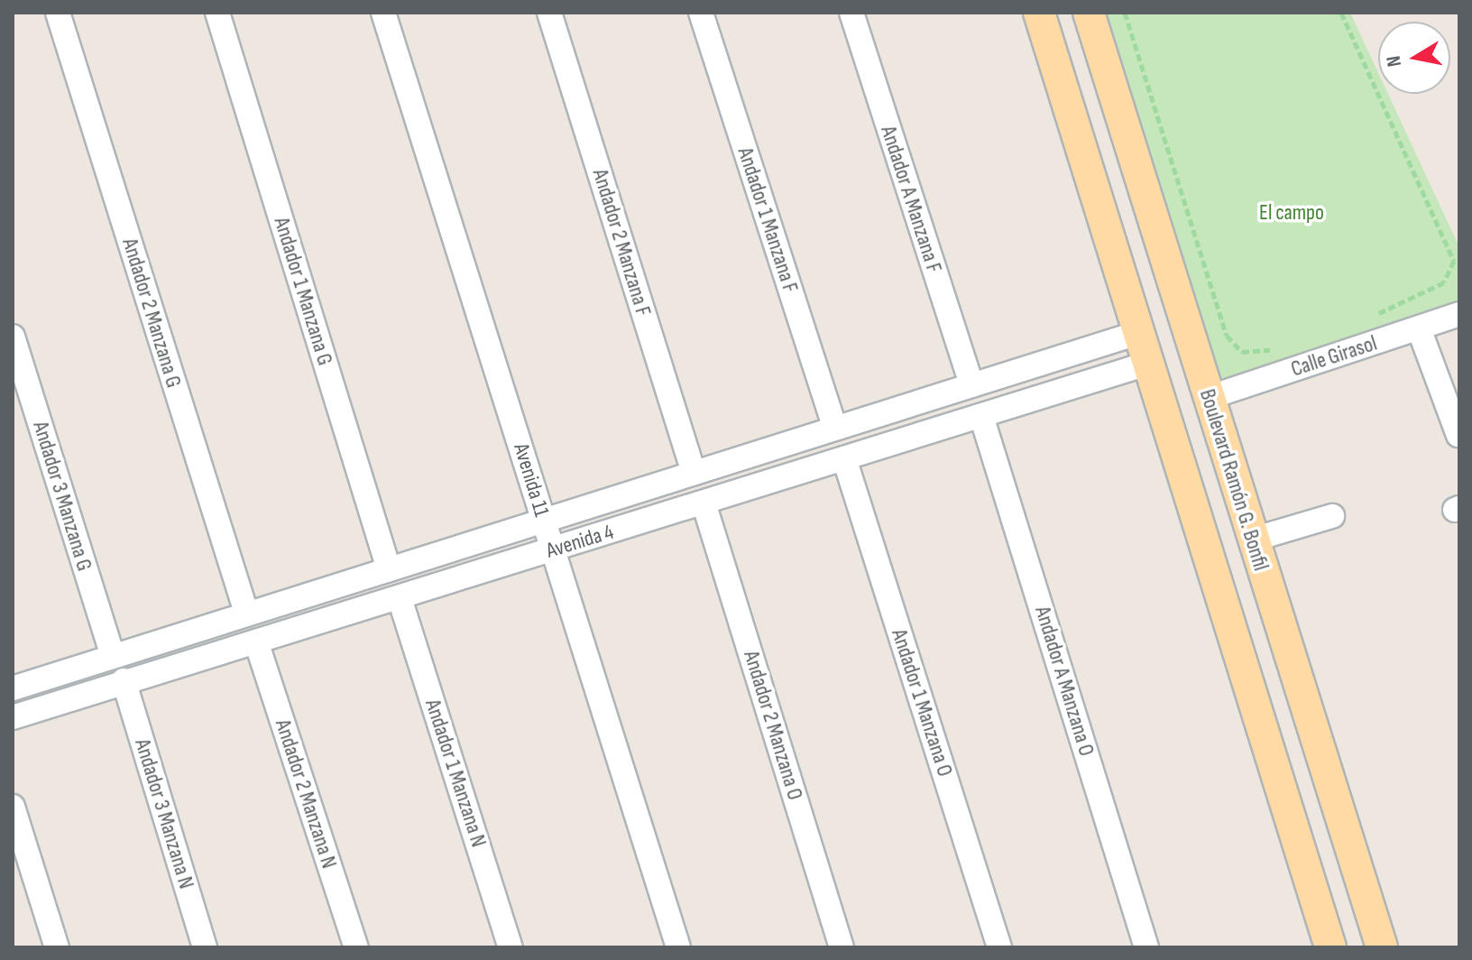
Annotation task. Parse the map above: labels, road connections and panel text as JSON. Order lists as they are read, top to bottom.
{
  "streets": {
    "main road": ["Boulevard Ramón G. Bonfil"],
    "street": [
      "Andador A Manzana F",
      "Andador 1 Manzana F",
      "Andador 2 Manzana F",
      "Andador 1 Manzana G",
      "Andador 2 Manzana G",
      "Calle Girasol",
      "Avenida 11",
      "Andador 3 Manzana G",
      "Avenida 4",
      "Andador A Manzana O",
      "Andador 1 Manzana O",
      "Andador 2 Manzana O",
      "Andador 1 Manzana N",
      "Andador 2 Manzana N",
      "Andador 3 Manzana N"
    ]
  },
  "crossings": [
    ["Andador A Manzana F", "Avenida 4"],
    ["Andador 1 Manzana F", "Avenida 4"],
    ["Andador 2 Manzana F", "Avenida 4"],
    ["Andador 1 Manzana G", "Avenida 4"],
    ["Andador 2 Manzana G", "Avenida 4"],
    ["Calle Girasol", "Boulevard Ramón G. Bonfil"],
    ["Avenida 11", "Avenida 4"],
    ["Andador 3 Manzana G", "Avenida 4"],
    ["Avenida 4", "Andador A Manzana O"],
    ["Avenida 4", "Andador 1 Manzana O"],
    ["Avenida 4", "Andador 2 Manzana O"],
    ["Avenida 4", "Andador 1 Manzana N"],
    ["Avenida 4", "Andador 2 Manzana N"],
    ["Avenida 4", "Andador 3 Manzana N"]
  ],
  "parks": ["El campo"],
  "north": "left"
}
